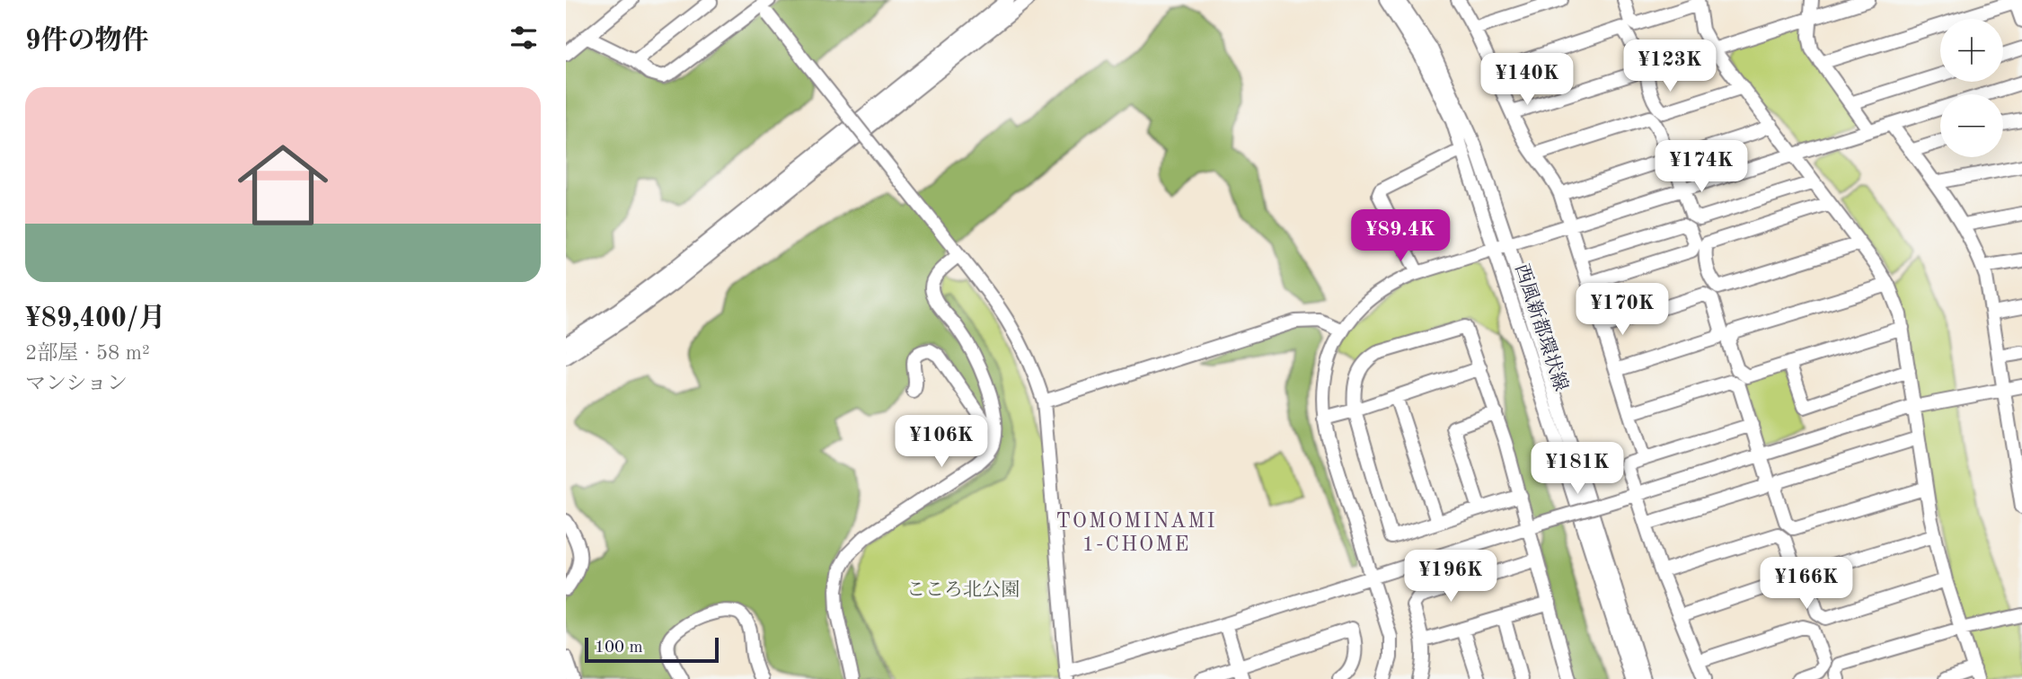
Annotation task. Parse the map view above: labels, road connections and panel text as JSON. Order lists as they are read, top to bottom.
{
  "streets": {
    "street": ["西風新都環状線"]
  },
  "districts": ["TOMOMINAMI 1-CHOME"],
  "parks": ["こころ北公園"],
  "scale_bar": "100 m",
  "page": {
    "heading": "9件の物件",
    "map_buttons": ["+", "−"],
    "price": [
      "¥123K",
      "¥140K",
      "¥174K",
      "¥89.4K",
      "¥170K",
      "¥106K",
      "¥181K",
      "¥196K",
      "¥166K"
    ],
    "list": [
      {
        "name": "¥89,400/月",
        "note": "2部屋 · 58 m² · マンション"
      }
    ],
    "scale": "100 m"
  }
}
